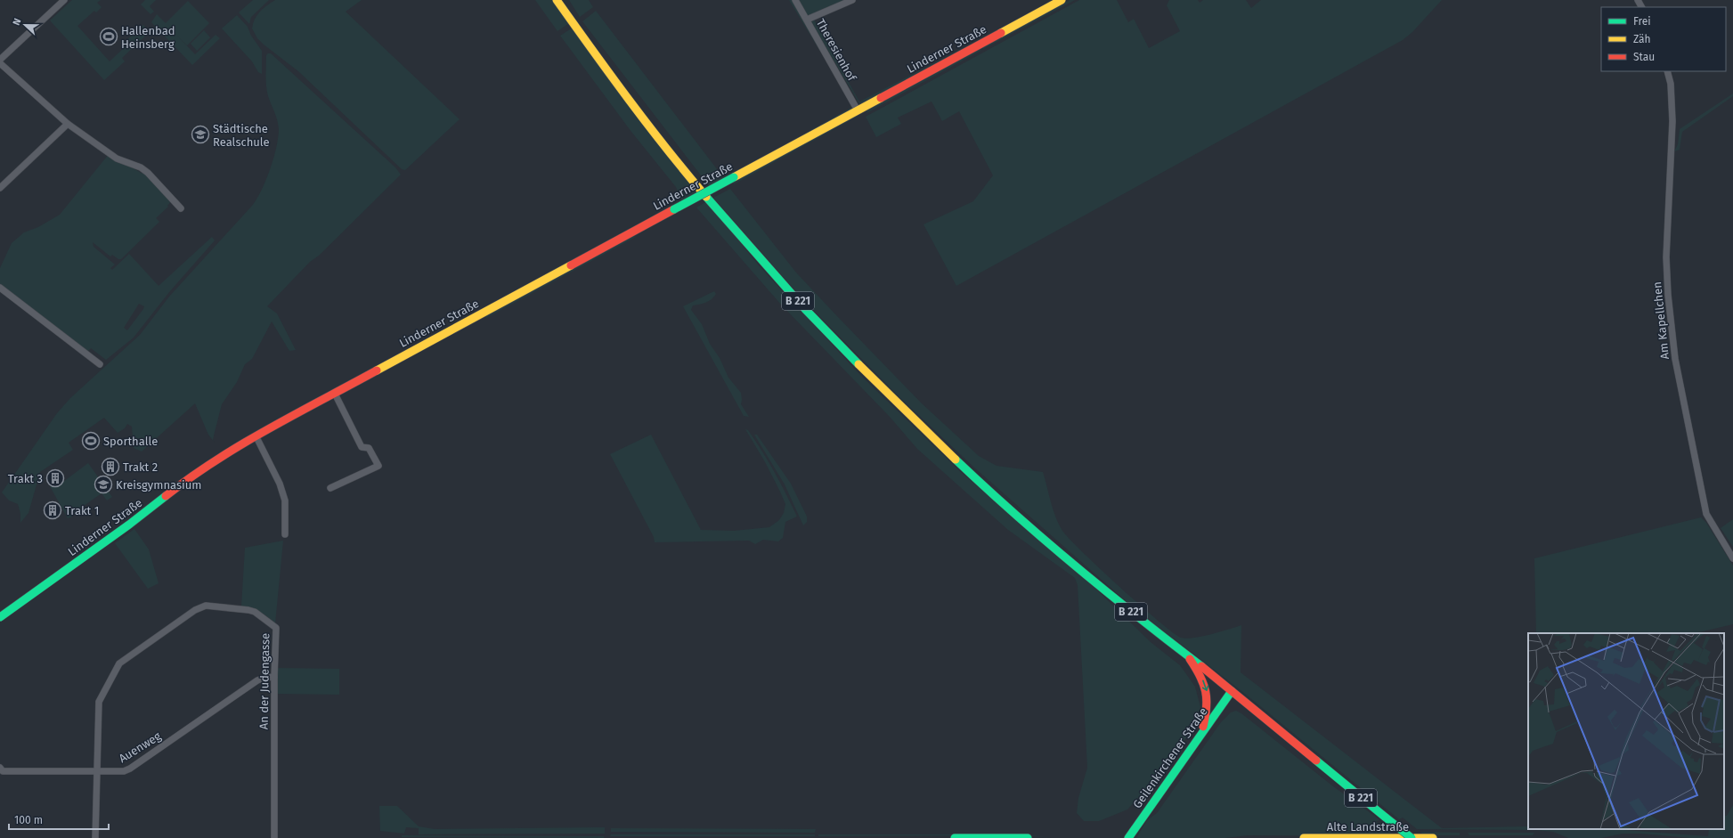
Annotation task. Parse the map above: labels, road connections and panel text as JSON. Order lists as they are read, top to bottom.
{
  "streets": {
    "main road": [
      "Linderner Straße",
      "B 221",
      "Geilenkirchener Straße",
      "Alte Landstraße"
    ],
    "street": [
      "Theresienhof",
      "Am Kapellchen",
      "An der Judengasse",
      "Auenweg"
    ]
  },
  "crossings": [
    ["Linderner Straße", "Theresienhof"],
    ["B 221", "Geilenkirchener Straße"],
    ["An der Judengasse", "Auenweg"]
  ],
  "places": {
    "sports": ["Hallenbad Heinsberg", "Sporthalle"],
    "school or university": ["Städtische Realschule", "Kreisgymnasium"],
    "building": ["Trakt 2", "Trakt 3", "Trakt 1"]
  },
  "legend": ["Frei", "Zäh", "Stau"],
  "scale_bar": "100 m",
  "north": "left"
}
